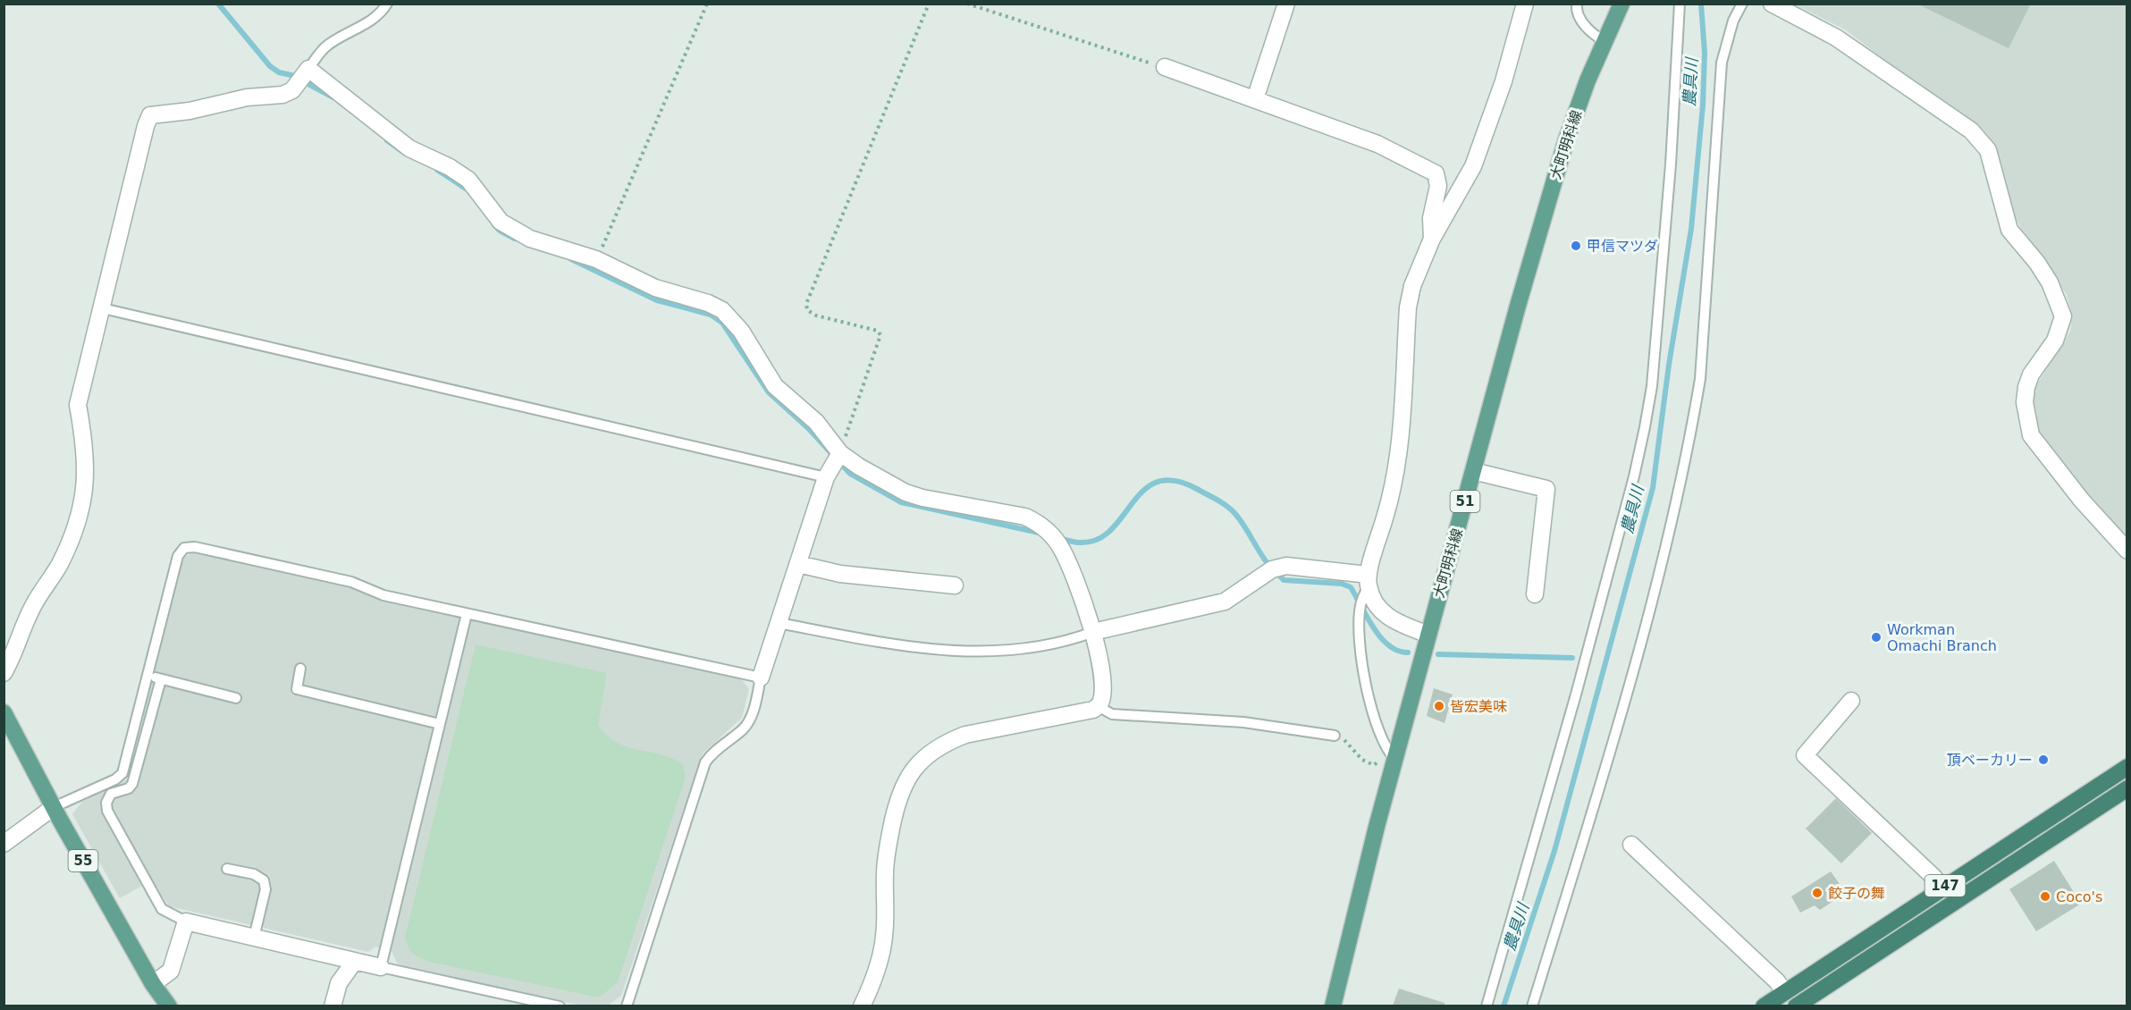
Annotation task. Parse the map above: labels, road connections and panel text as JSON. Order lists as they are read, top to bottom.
{
  "streets": {
    "highway": ["147"],
    "main road": ["大町明科線", "51", "55"]
  },
  "water": ["農具川"],
  "places": [
    "甲信マツダ",
    "Workman Omachi Branch",
    "皆宏美味",
    "頂ベーカリー",
    "餃子の舞",
    "Coco's"
  ]
}
